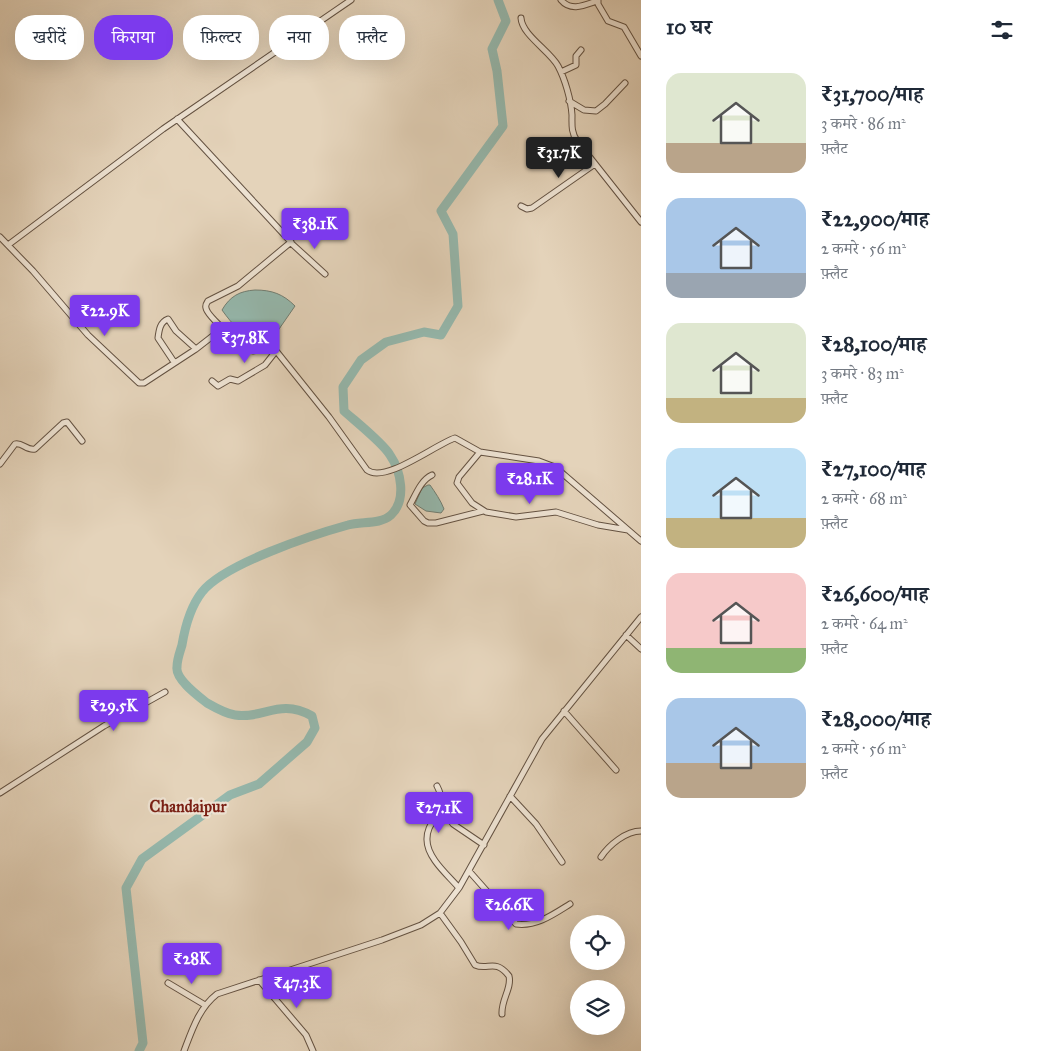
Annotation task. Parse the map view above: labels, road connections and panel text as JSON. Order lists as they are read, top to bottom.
{
  "districts": ["Chandaipur"],
  "page": {
    "heading": "10 घर",
    "chip": [
      "खरीदें",
      "किराया",
      "फ़िल्टर",
      "नया",
      "फ़्लैट"
    ],
    "list": [
      {
        "name": "₹31,700/माह",
        "note": "3 कमरे · 86 m² · फ़्लैट"
      },
      {
        "name": "₹22,900/माह",
        "note": "2 कमरे · 56 m² · फ़्लैट"
      },
      {
        "name": "₹28,100/माह",
        "note": "3 कमरे · 83 m² · फ़्लैट"
      },
      {
        "name": "₹27,100/माह",
        "note": "2 कमरे · 68 m² · फ़्लैट"
      },
      {
        "name": "₹26,600/माह",
        "note": "2 कमरे · 64 m² · फ़्लैट"
      },
      {
        "name": "₹28,000/माह",
        "note": "2 कमरे · 56 m² · फ़्लैट"
      }
    ],
    "price": [
      "₹31.7K",
      "₹38.1K",
      "₹22.9K",
      "₹37.8K",
      "₹28.1K",
      "₹29.5K",
      "₹27.1K",
      "₹26.6K",
      "₹28K",
      "₹47.3K"
    ]
  }
}
